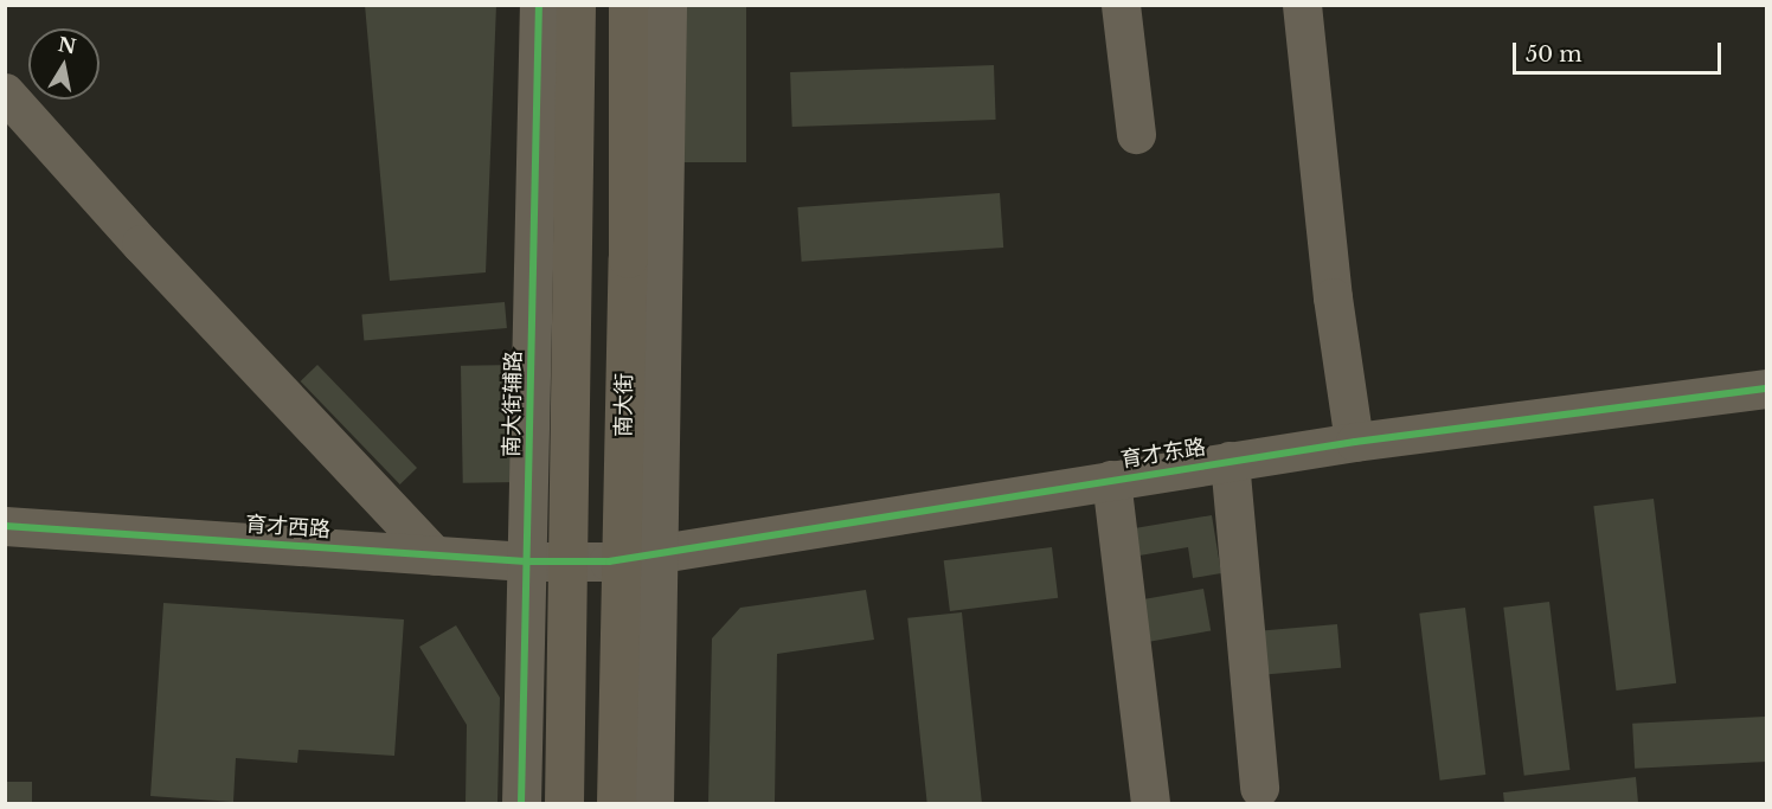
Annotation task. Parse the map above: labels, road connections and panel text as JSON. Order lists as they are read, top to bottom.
{
  "streets": {
    "main road": ["南大街"],
    "street": ["南大街辅路", "育才东路", "育才西路"]
  },
  "crossings": [
    ["南大街辅路", "育才西路"],
    ["南大街", "育才东路"],
    ["育才东路", "育才西路"]
  ],
  "scale_bar": "50 m",
  "north": "top"
}
